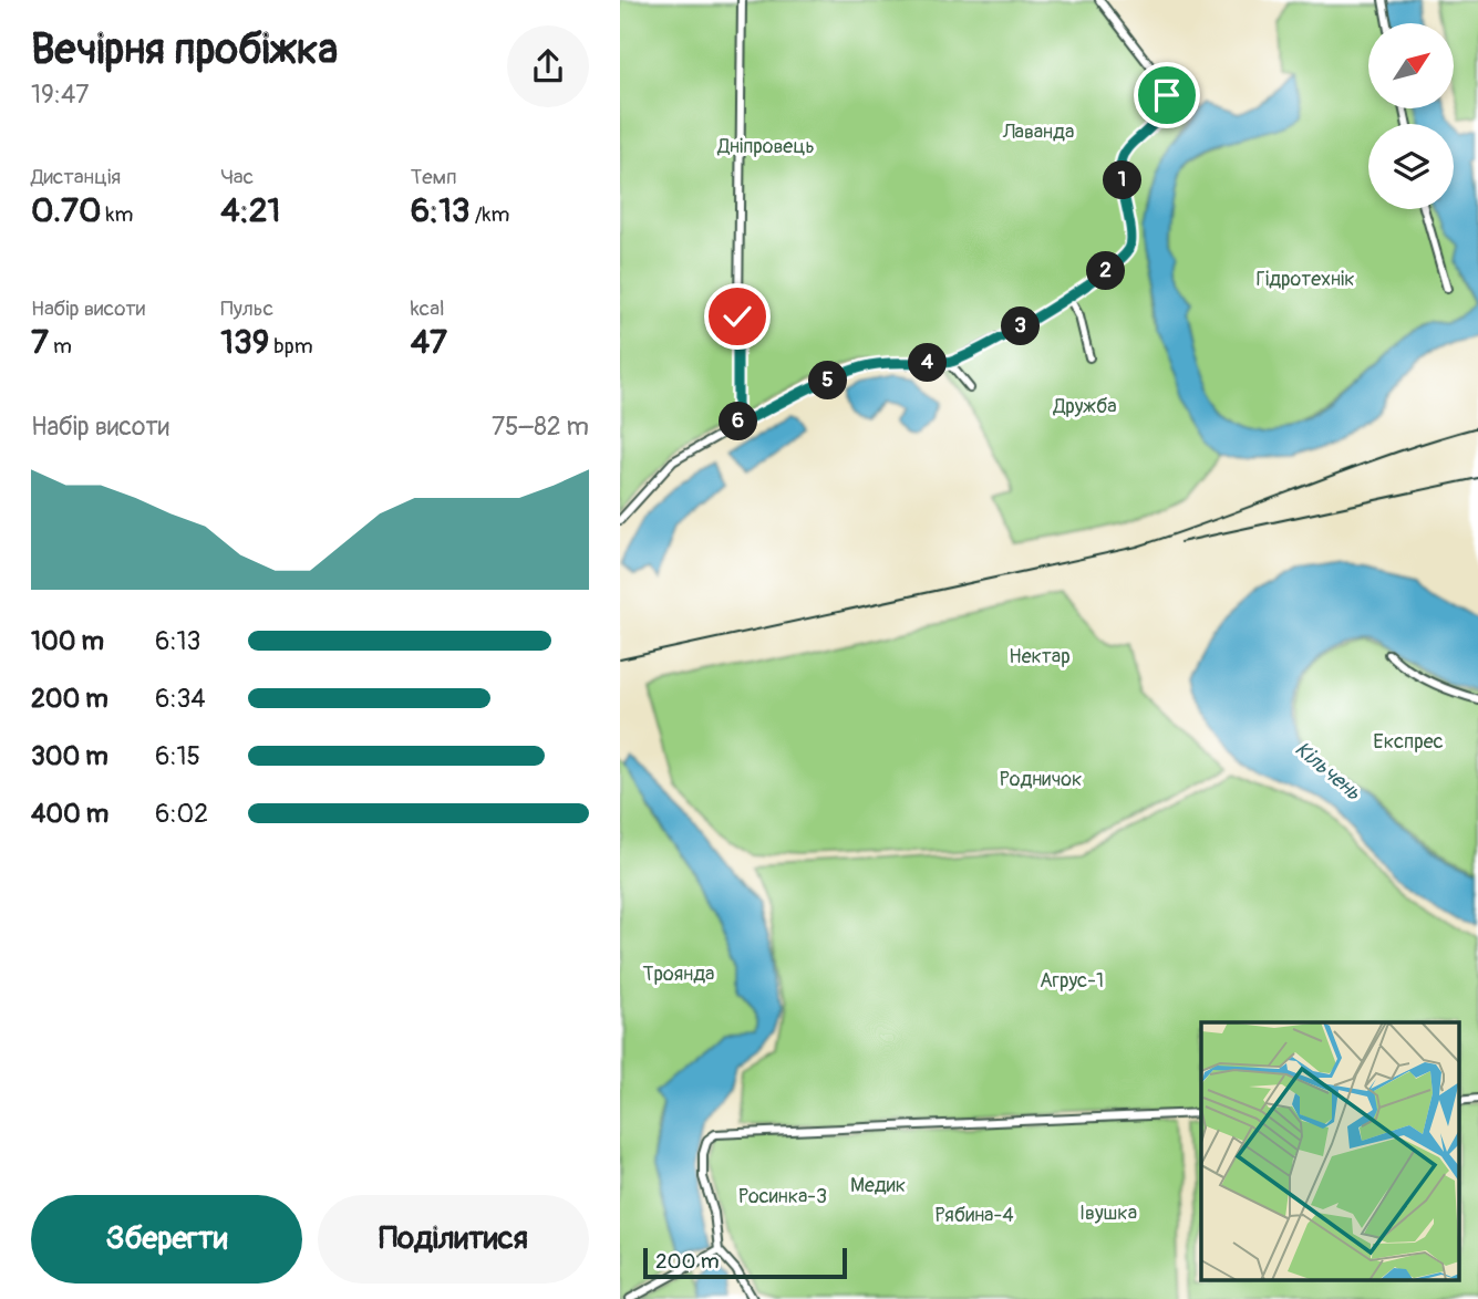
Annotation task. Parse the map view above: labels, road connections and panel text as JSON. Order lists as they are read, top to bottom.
{
  "water": ["Кільчень"],
  "parks": [
    "Лаванда",
    "Дніпровець",
    "Гідротехнік",
    "Дружба",
    "Нектар",
    "Експрес",
    "Родничок",
    "Троянда",
    "Агрус-1",
    "Медик",
    "Росинка-3",
    "Івушка",
    "Рябина-4"
  ],
  "scale_bar": "200 m",
  "north": "top right",
  "page": {
    "heading": ["Вечірня пробіжка", "19:47"],
    "stats": [
      ["Дистанція", "0.70 km"],
      ["Час", "4:21"],
      ["Темп", "6:13 /km"],
      ["Набір висоти", "7 m"],
      ["Пульс", "139 bpm"],
      ["kcal", "47"]
    ],
    "pins": [
      "1",
      "2",
      "3",
      "4",
      "5",
      "6"
    ],
    "chart": ["Набір висоти", "75–82 m"],
    "list": [
      {
        "name": "100 m",
        "note": "6:13"
      },
      {
        "name": "200 m",
        "note": "6:34"
      },
      {
        "name": "300 m",
        "note": "6:15"
      },
      {
        "name": "400 m",
        "note": "6:02"
      }
    ],
    "buttons": ["Зберегти", "Поділитися"],
    "scale": "200 m"
  }
}
